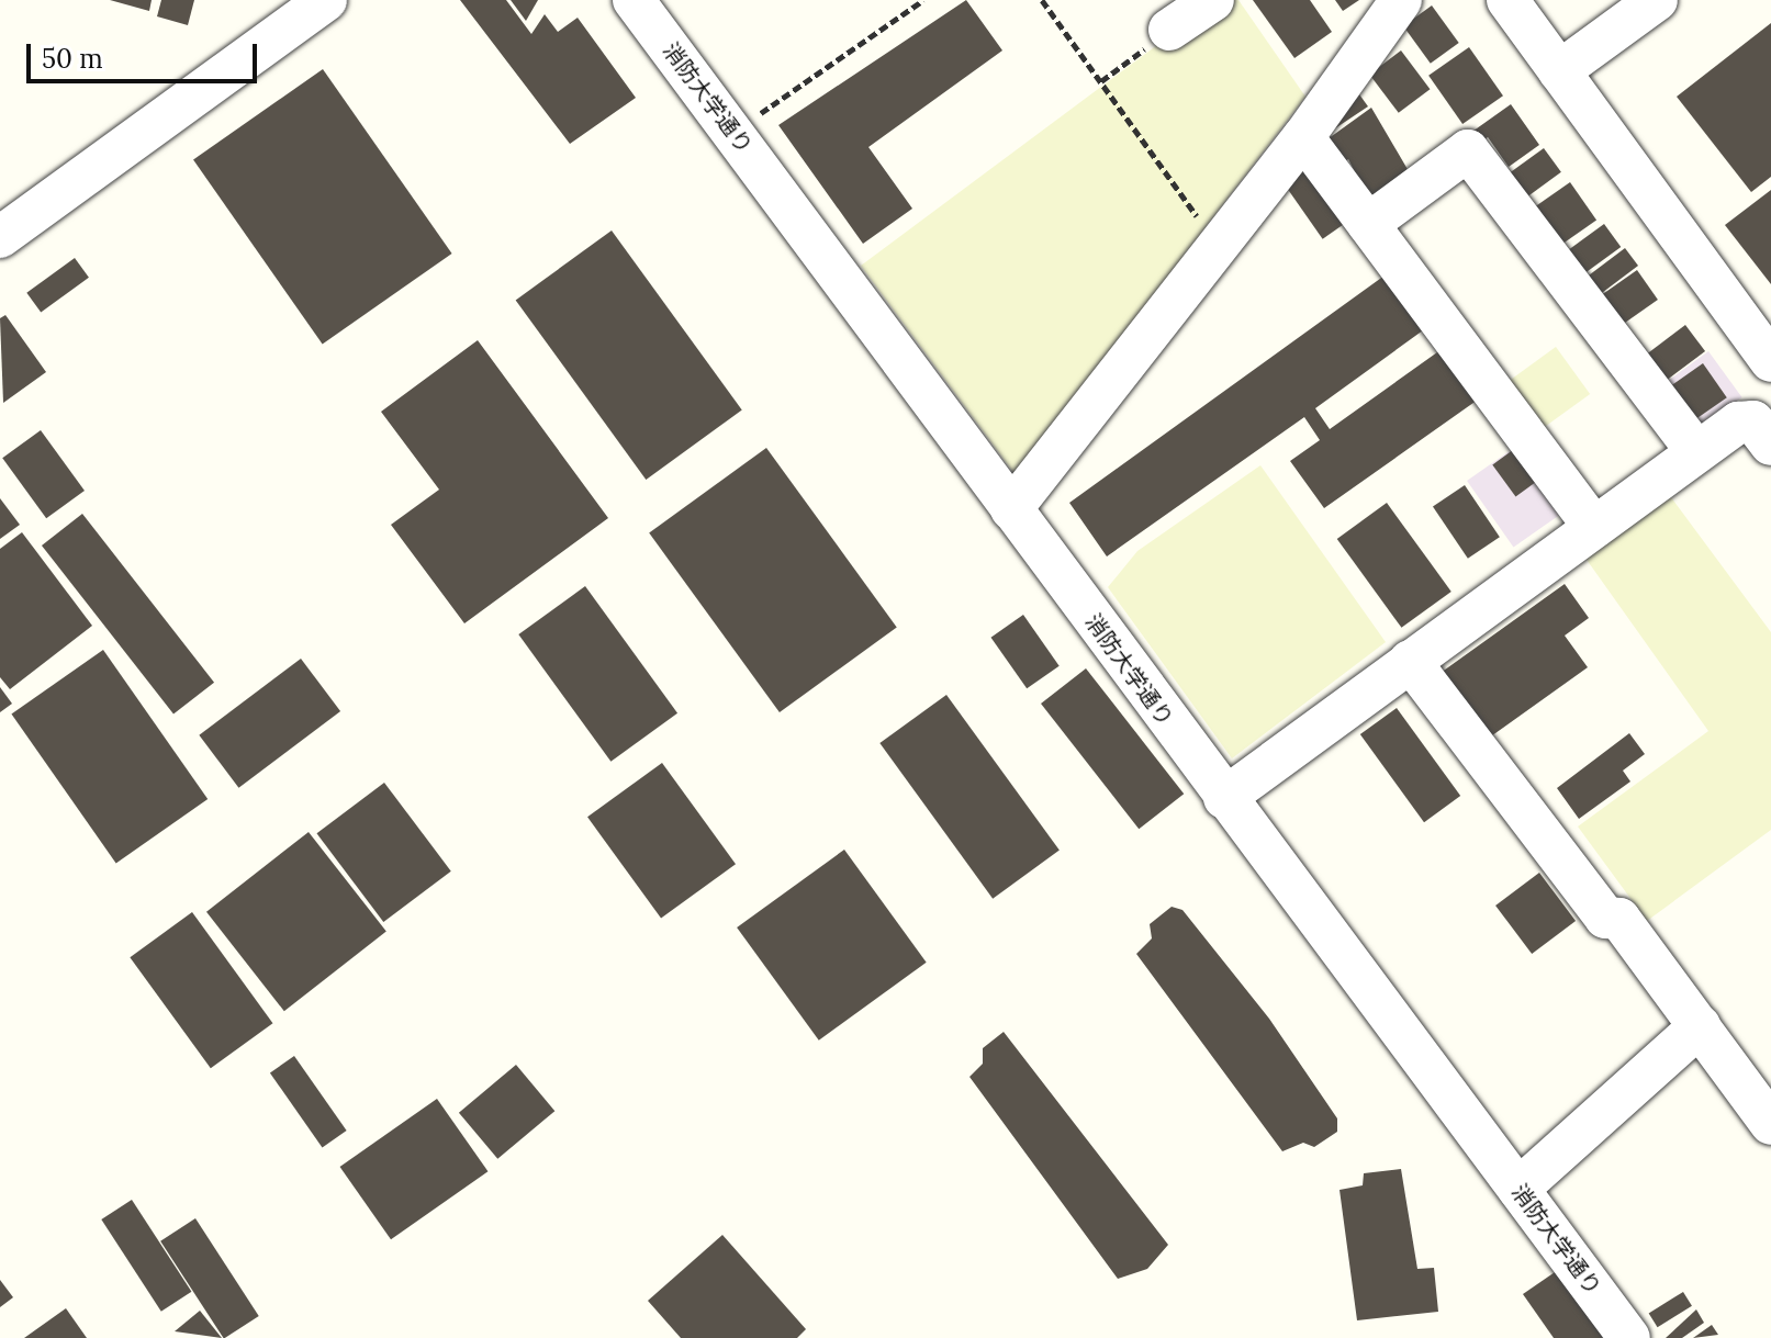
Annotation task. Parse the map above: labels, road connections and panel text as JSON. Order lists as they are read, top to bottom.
{
  "streets": {
    "street": ["消防大学通り"]
  },
  "scale_bar": "50 m"
}
